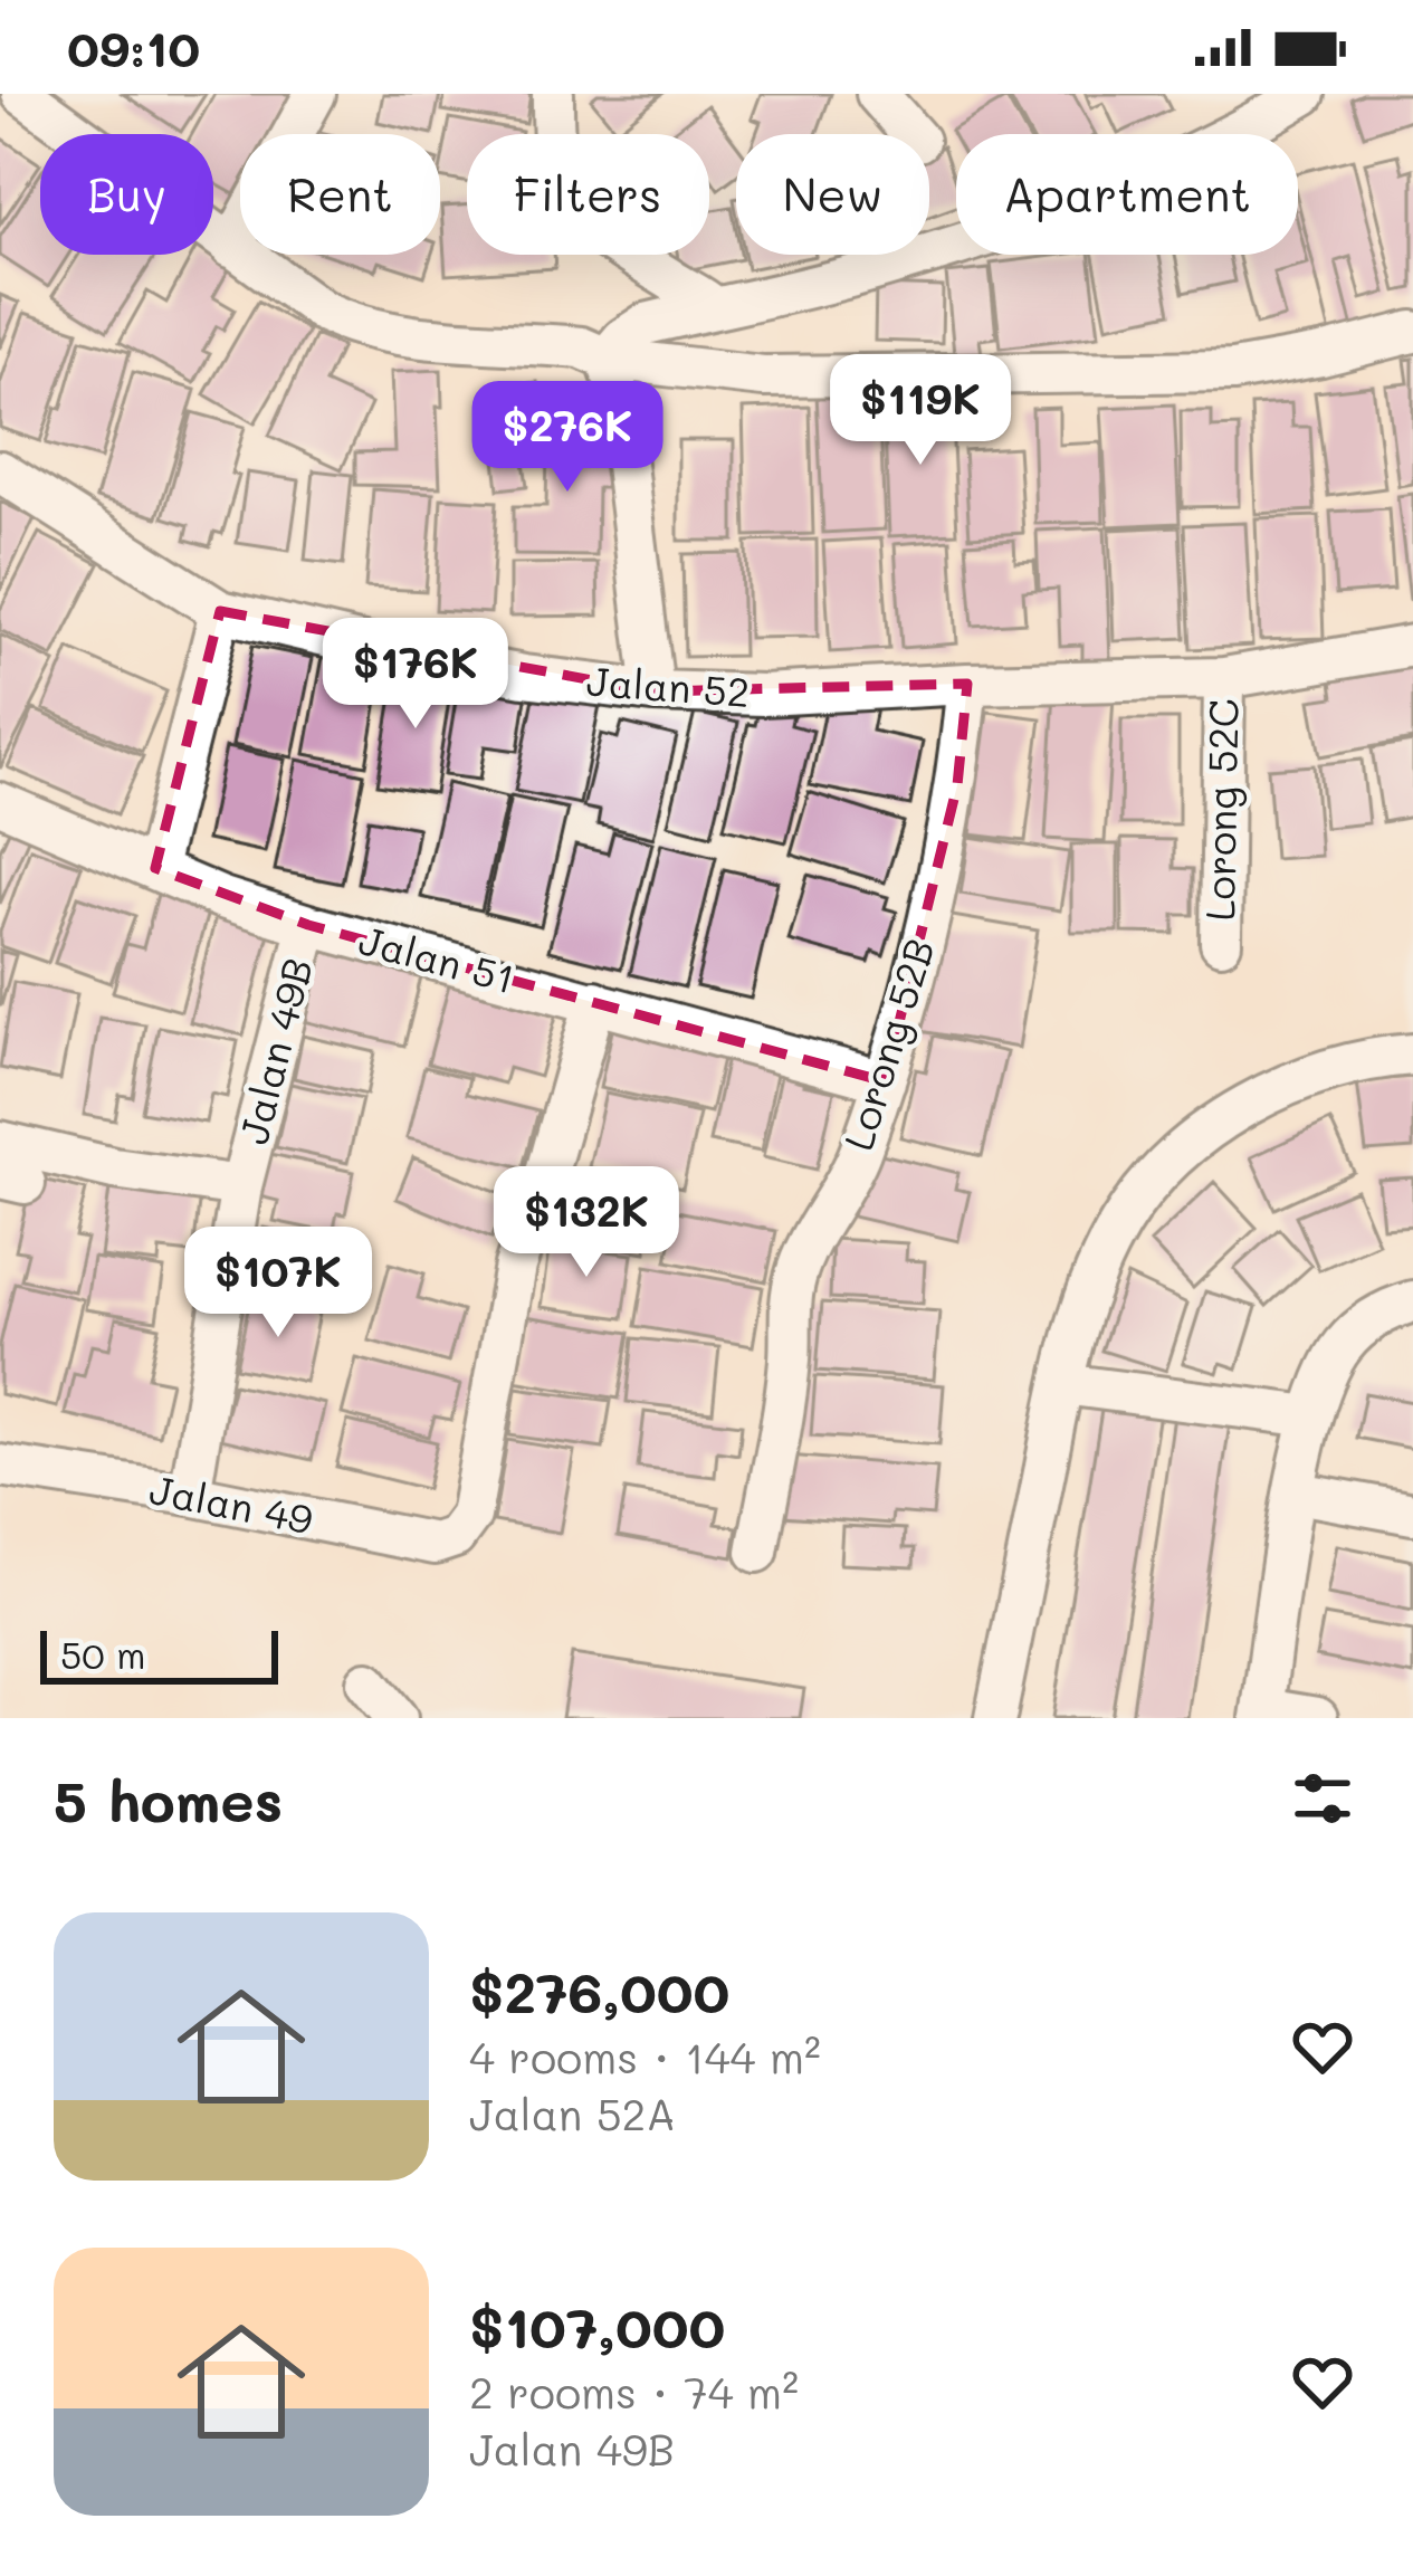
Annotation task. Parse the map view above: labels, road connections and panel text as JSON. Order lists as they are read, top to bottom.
{
  "streets": {
    "street": [
      "Jalan 52",
      "Lorong 52C",
      "Jalan 51",
      "Lorong 52B",
      "Jalan 49B",
      "Jalan 49"
    ]
  },
  "crossings": [
    ["Jalan 52", "Lorong 52C"],
    ["Jalan 52", "Lorong 52B"],
    ["Jalan 51", "Lorong 52B"],
    ["Jalan 51", "Jalan 49B"],
    ["Jalan 51", "Jalan 49"],
    ["Jalan 49B", "Jalan 49"]
  ],
  "scale_bar": "50 m",
  "page": {
    "status": "09:10",
    "chip": [
      "Buy",
      "Rent",
      "Filters",
      "New",
      "Apartment"
    ],
    "price": [
      "$119K",
      "$276K",
      "$176K",
      "$132K",
      "$107K"
    ],
    "scale": "50 m",
    "heading": "5 homes",
    "list": [
      {
        "name": "$276,000",
        "note": "4 rooms · 144 m² · Jalan 52A"
      },
      {
        "name": "$107,000",
        "note": "2 rooms · 74 m² · Jalan 49B"
      }
    ]
  }
}
